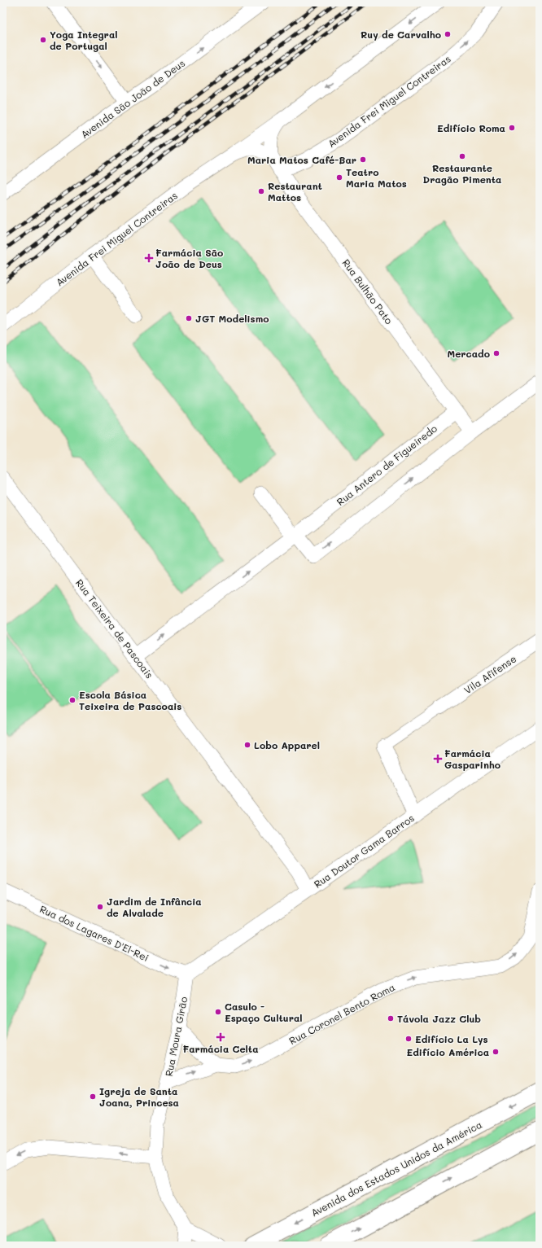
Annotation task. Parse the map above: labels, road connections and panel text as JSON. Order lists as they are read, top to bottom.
{
  "streets": {
    "main road": ["Avenida dos Estados Unidos da América"],
    "street": [
      "Avenida São João de Deus",
      "Avenida Frei Miguel Contreiras",
      "Rua Bulhão Pato",
      "Rua Antero de Figueiredo",
      "Rua Teixeira de Pascoais",
      "Vila Afifense",
      "Rua Doutor Gama Barros",
      "Rua dos Lagares D'El-Rei",
      "Rua Coronel Bento Roma",
      "Rua Moura Girão"
    ]
  },
  "crossings": [
    ["Avenida Frei Miguel Contreiras", "Rua Bulhão Pato"],
    ["Rua Bulhão Pato", "Rua Antero de Figueiredo"],
    ["Rua Antero de Figueiredo", "Rua Teixeira de Pascoais"],
    ["Rua Teixeira de Pascoais", "Rua Doutor Gama Barros"],
    ["Rua Doutor Gama Barros", "Rua dos Lagares D'El-Rei"],
    ["Rua Doutor Gama Barros", "Rua Moura Girão"],
    ["Rua dos Lagares D'El-Rei", "Rua Moura Girão"],
    ["Rua Coronel Bento Roma", "Rua Moura Girão"]
  ],
  "one_way": [
    "Avenida São João de Deus",
    "Rua Antero de Figueiredo",
    "Rua dos Lagares D'El-Rei",
    "Rua Coronel Bento Roma"
  ],
  "places": {
    "other": [
      "Ruy de Carvalho",
      "Yoga Integral de Portugal",
      "Edifício Roma",
      "Restaurante Dragão Pimenta",
      "Maria Matos Café-Bar",
      "Teatro Maria Matos",
      "Restaurant Mattos",
      "JGT Modelismo",
      "Mercado",
      "Escola Básica Teixeira de Pascoais",
      "Lobo Apparel",
      "Jardim de Infância de Alvalade",
      "Casulo - Espaço Cultural",
      "Távola Jazz Club",
      "Edifício La Lys",
      "Edifício América",
      "Igreja de Santa Joana, Princesa"
    ],
    "health": ["Farmácia São João de Deus", "Farmácia Gasparinho", "Farmácia Celta"]
  }
}
